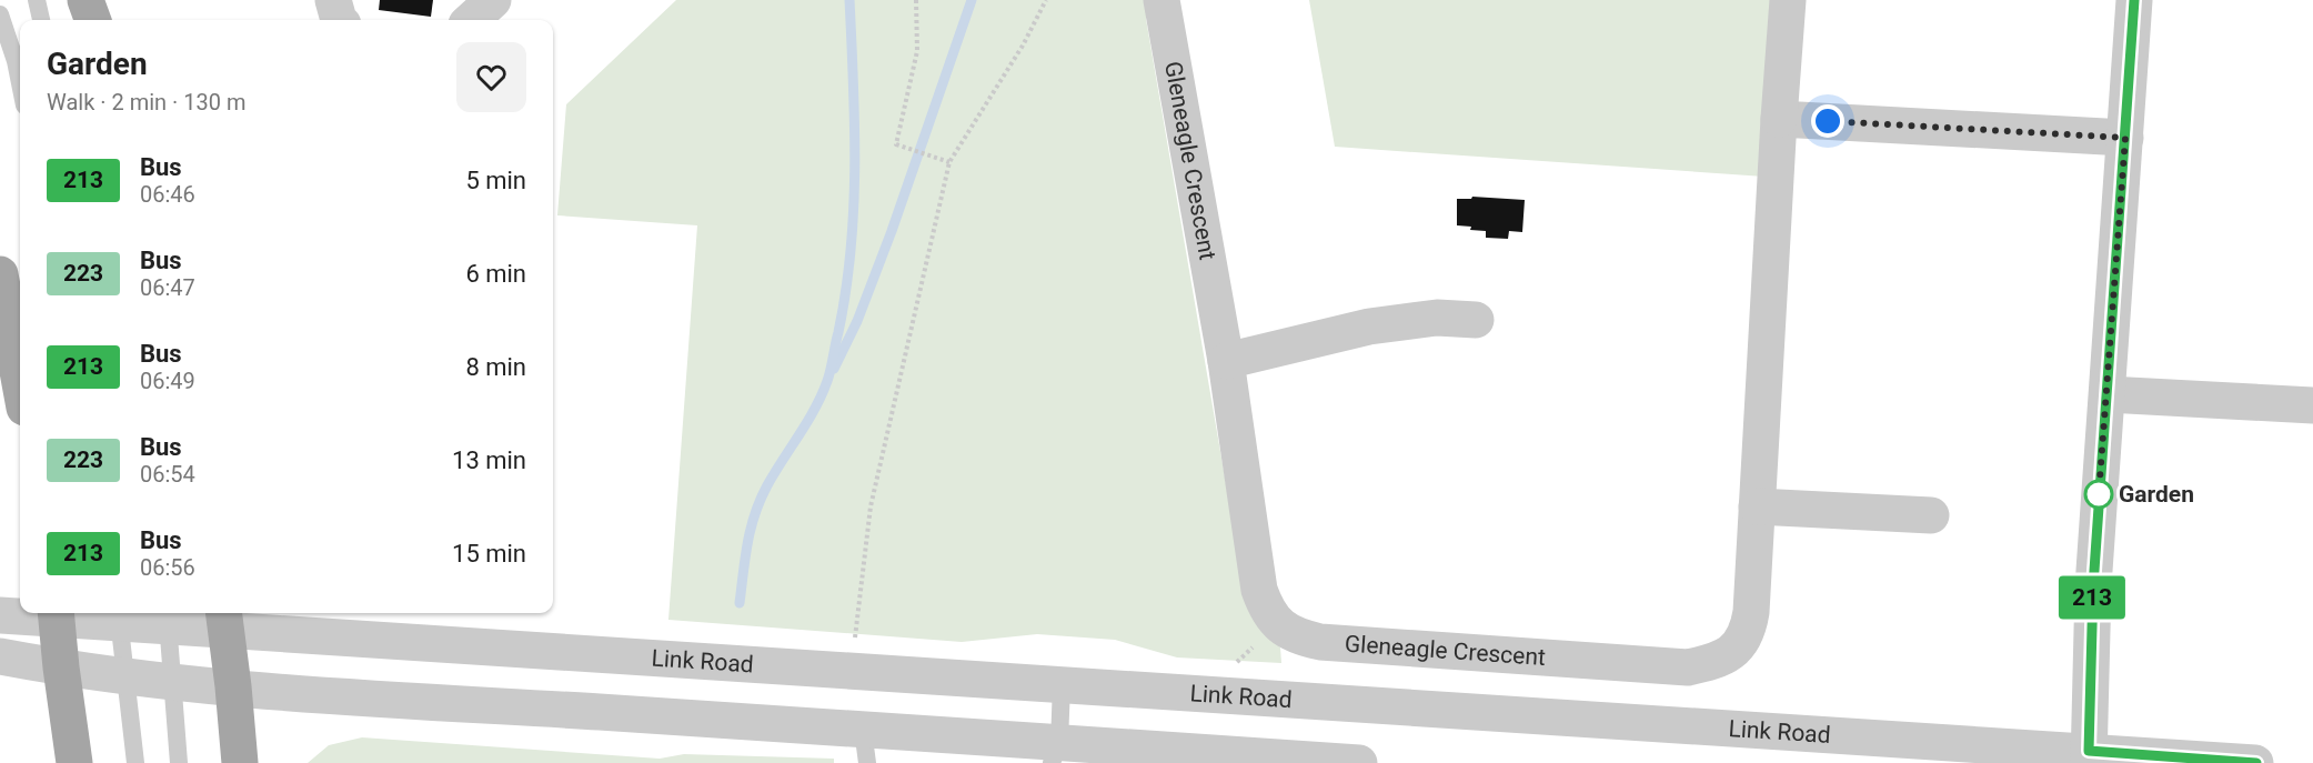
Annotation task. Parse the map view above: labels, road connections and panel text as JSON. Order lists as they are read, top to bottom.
{
  "streets": {
    "street": ["Gleneagle Crescent", "Link Road"]
  },
  "places": ["Garden"],
  "lines": ["bus line 213"],
  "page": {
    "on_map": "213",
    "heading": ["Garden", "Walk · 2 min · 130 m"],
    "list": [
      {
        "mark": "213",
        "name": "Bus",
        "note": "06:46",
        "value": "5 min"
      },
      {
        "mark": "223",
        "name": "Bus",
        "note": "06:47",
        "value": "6 min"
      },
      {
        "mark": "213",
        "name": "Bus",
        "note": "06:49",
        "value": "8 min"
      },
      {
        "mark": "223",
        "name": "Bus",
        "note": "06:54",
        "value": "13 min"
      },
      {
        "mark": "213",
        "name": "Bus",
        "note": "06:56",
        "value": "15 min"
      }
    ]
  }
}
